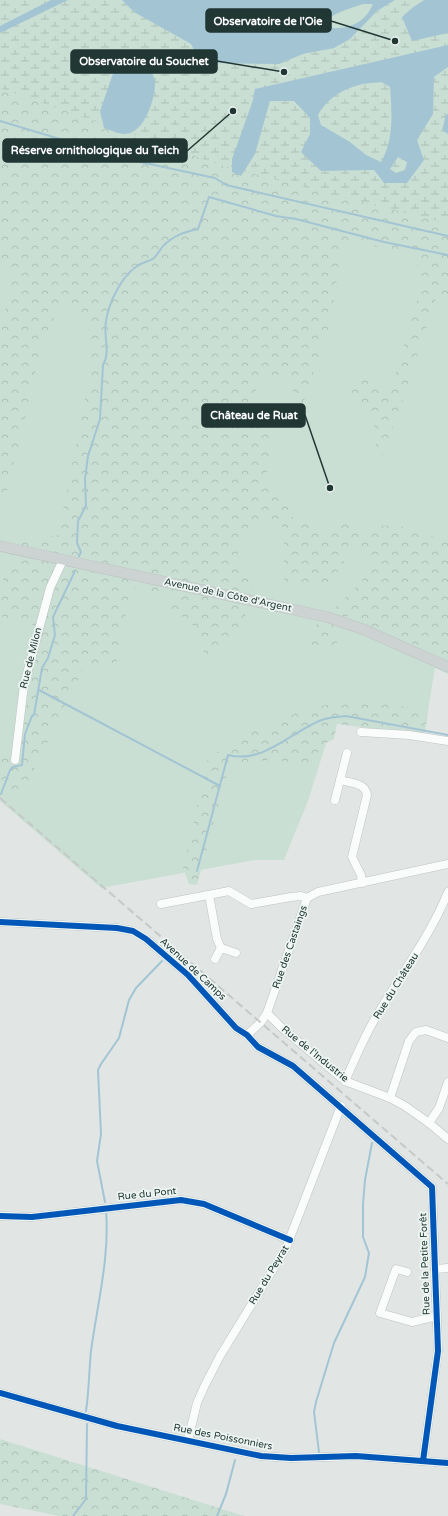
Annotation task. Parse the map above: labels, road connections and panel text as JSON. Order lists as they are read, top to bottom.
{
  "streets": {
    "main road": ["Avenue de la Côte d'Argent"],
    "street": [
      "Rue de Milon",
      "Rue des Castaings",
      "Avenue de Camps",
      "Rue du Château",
      "Rue de l'Industrie",
      "Rue du Pont",
      "Rue de la Petite Forêt",
      "Rue du Peyrat",
      "Rue des Poissonniers"
    ]
  },
  "crossings": [
    ["Avenue de la Côte d'Argent", "Rue de Milon"],
    ["Rue des Castaings", "Avenue de Camps"],
    ["Rue des Castaings", "Rue de l'Industrie"],
    ["Avenue de Camps", "Rue de la Petite Forêt"],
    ["Avenue de Camps", "Rue du Peyrat"],
    ["Rue du Château", "Rue de l'Industrie"],
    ["Rue du Pont", "Rue du Peyrat"],
    ["Rue de la Petite Forêt", "Rue du Peyrat"],
    ["Rue de la Petite Forêt", "Rue des Poissonniers"],
    ["Rue du Peyrat", "Rue des Poissonniers"]
  ],
  "places": [
    "Observatoire de l'Oie",
    "Observatoire du Souchet",
    "Réserve ornithologique du Teich",
    "Château de Ruat"
  ]
}
